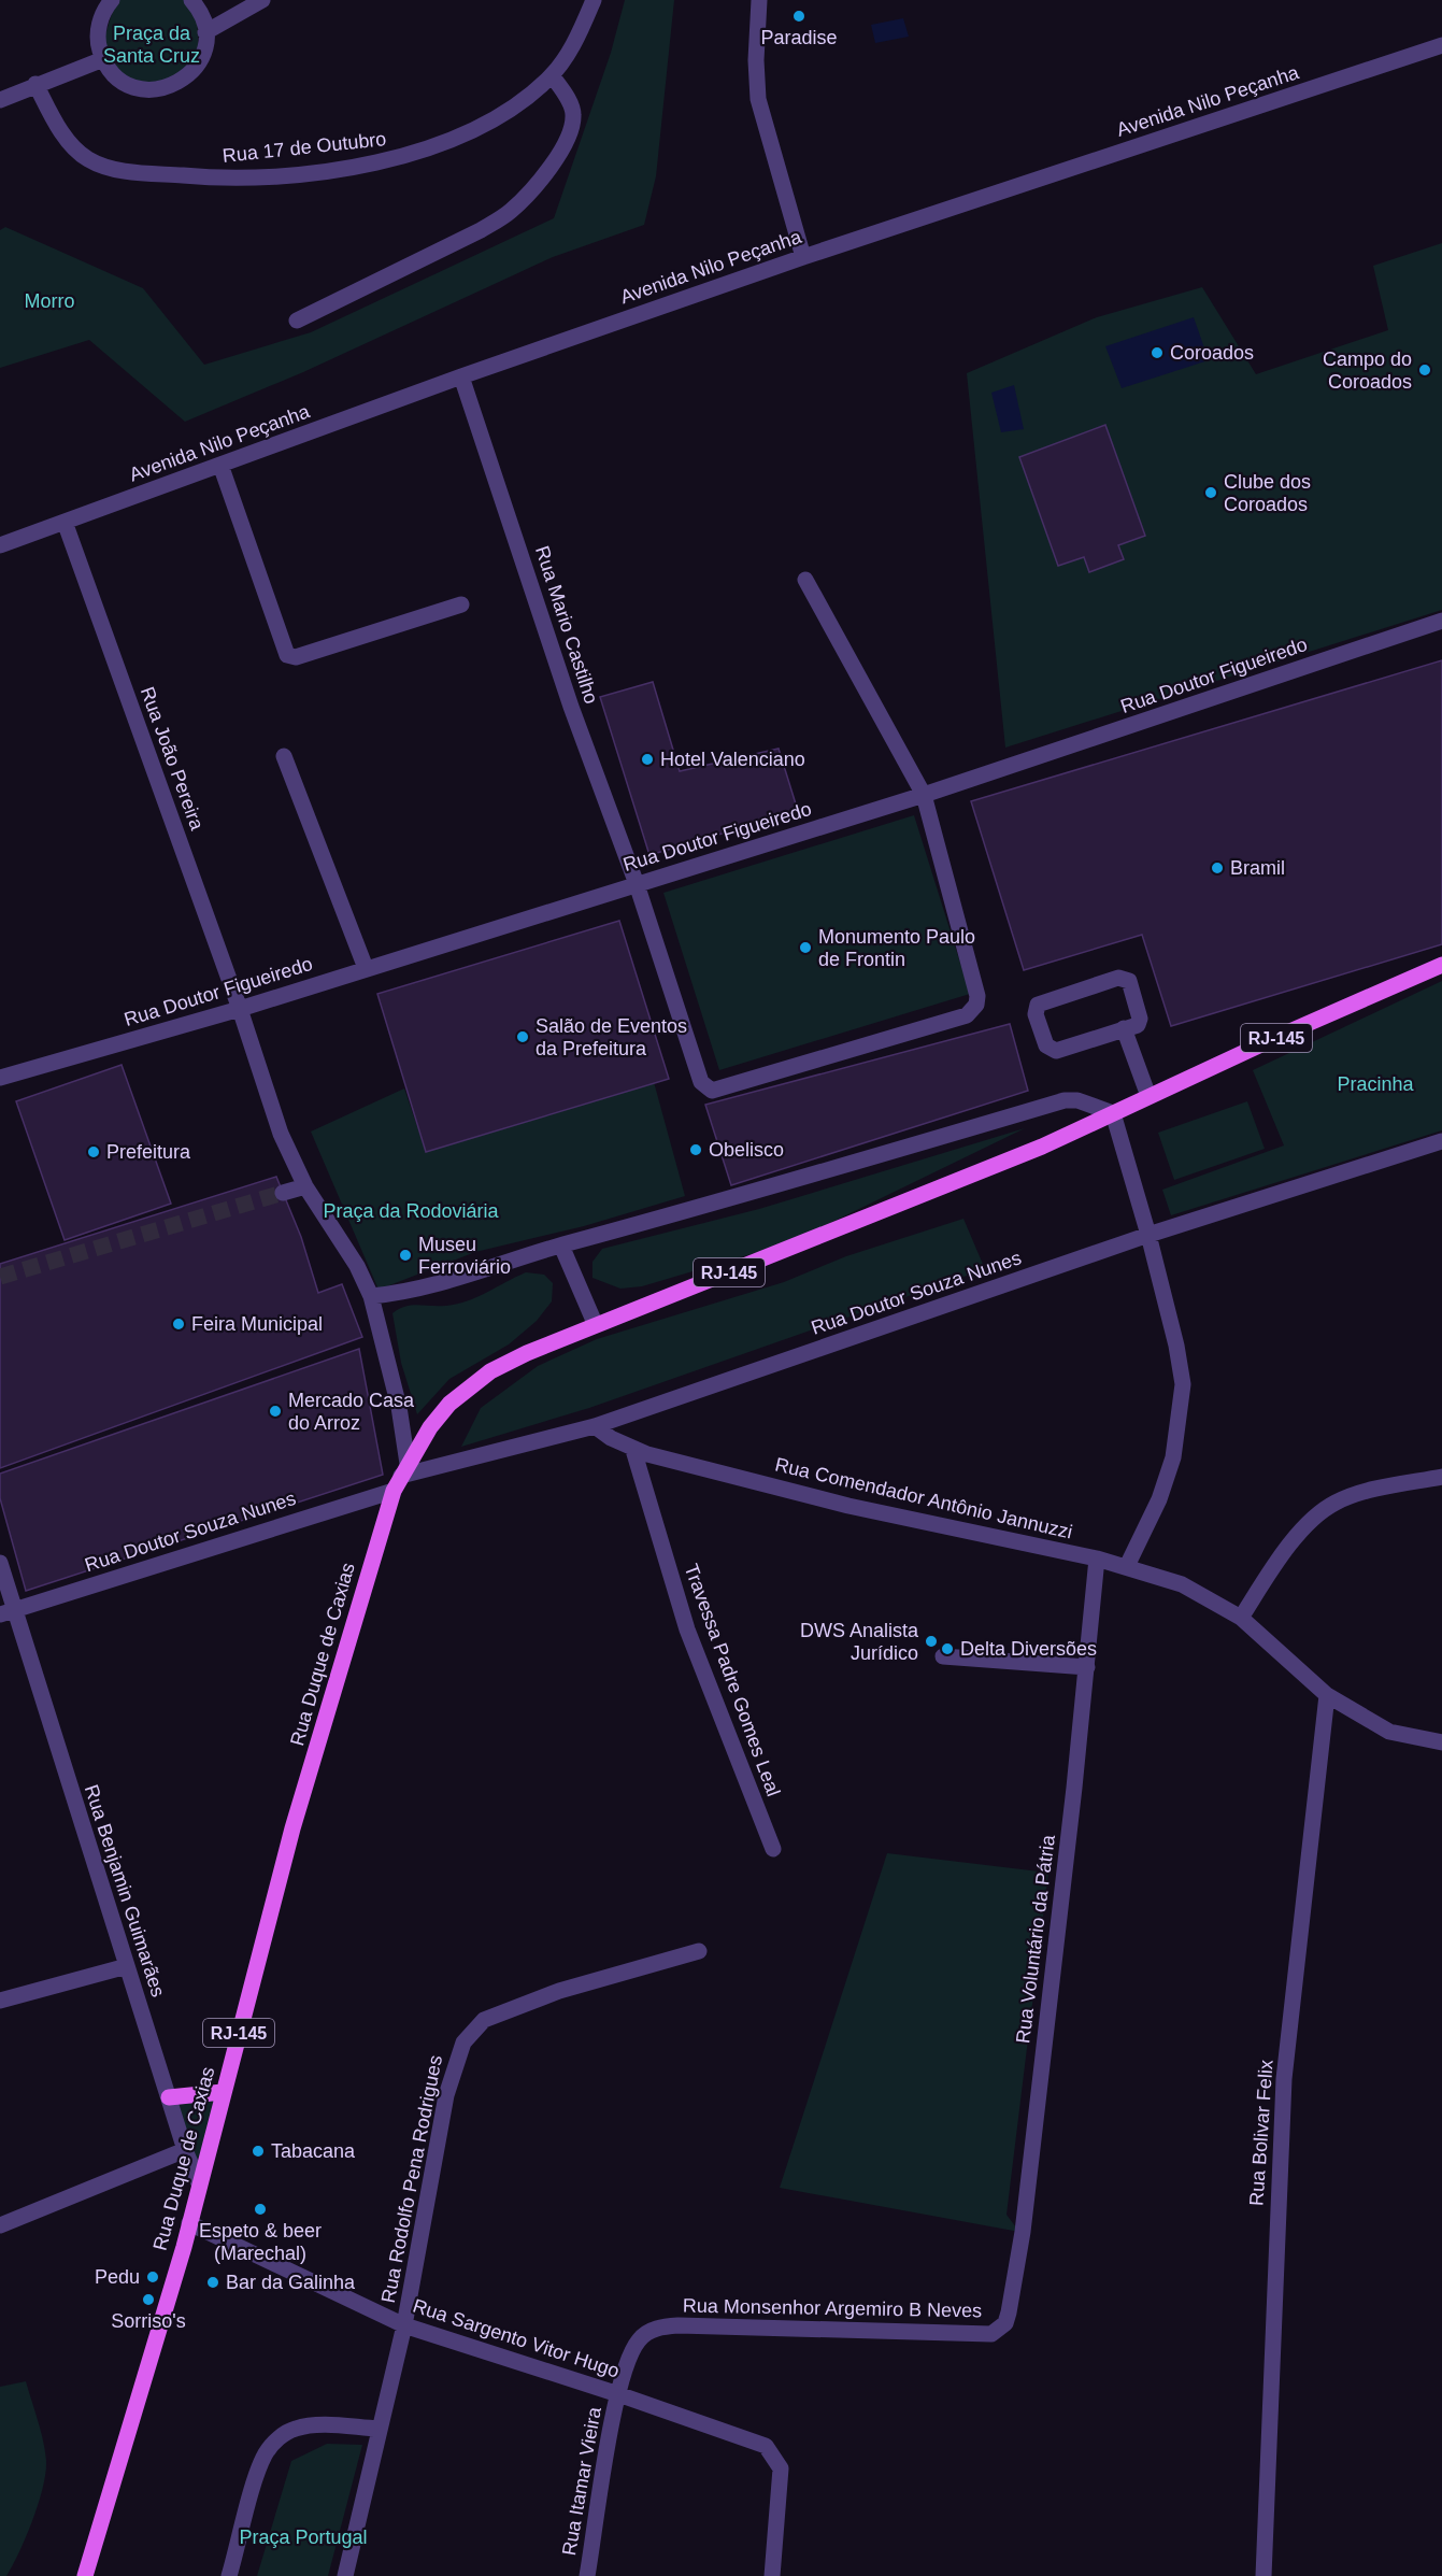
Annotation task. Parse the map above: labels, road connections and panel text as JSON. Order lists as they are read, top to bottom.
{
  "streets": {
    "main road": ["RJ-145", "Rua Duque de Caxias"],
    "street": [
      "Avenida Nilo Peçanha",
      "Rua 17 de Outubro",
      "Rua Mario Castilho",
      "Rua Doutor Figueiredo",
      "Rua João Pereira",
      "Rua Doutor Souza Nunes",
      "Rua Comendador Antônio Jannuzzi",
      "Travessa Padre Gomes Leal",
      "Rua Benjamin Guimarães",
      "Rua Voluntário da Pátria",
      "Rua Bolivar Felix",
      "Rua Rodolfo Pena Rodrigues",
      "Rua Monsenhor Argemiro B Neves",
      "Rua Sargento Vitor Hugo",
      "Rua Itamar Vieira"
    ]
  },
  "crossings": [
    ["Avenida Nilo Peçanha", "Rua Mario Castilho"],
    ["Avenida Nilo Peçanha", "Rua João Pereira"],
    ["Rua Mario Castilho", "Rua Doutor Figueiredo"],
    ["Rua Doutor Figueiredo", "Rua João Pereira"],
    ["Rua João Pereira", "RJ-145"],
    ["Rua João Pereira", "Rua Doutor Souza Nunes"],
    ["RJ-145", "Rua Doutor Souza Nunes"],
    ["RJ-145", "Rua Duque de Caxias"],
    ["Rua Doutor Souza Nunes", "Rua Comendador Antônio Jannuzzi"],
    ["Rua Doutor Souza Nunes", "Rua Duque de Caxias"],
    ["Rua Doutor Souza Nunes", "Rua Benjamin Guimarães"],
    ["Rua Comendador Antônio Jannuzzi", "Travessa Padre Gomes Leal"],
    ["Rua Comendador Antônio Jannuzzi", "Rua Voluntário da Pátria"],
    ["Rua Comendador Antônio Jannuzzi", "Rua Bolivar Felix"],
    ["Rua Duque de Caxias", "Rua Benjamin Guimarães"],
    ["Rua Duque de Caxias", "Rua Sargento Vitor Hugo"],
    ["Rua Voluntário da Pátria", "Rua Monsenhor Argemiro B Neves"],
    ["Rua Rodolfo Pena Rodrigues", "Rua Sargento Vitor Hugo"],
    ["Rua Monsenhor Argemiro B Neves", "Rua Sargento Vitor Hugo"],
    ["Rua Monsenhor Argemiro B Neves", "Rua Itamar Vieira"],
    ["Rua Sargento Vitor Hugo", "Rua Itamar Vieira"]
  ],
  "parks": [
    "Praça da Santa Cruz",
    "Morro",
    "Pracinha",
    "Praça da Rodoviária",
    "Praça Portugal"
  ],
  "places": [
    "Paradise",
    "Coroados",
    "Campo do Coroados",
    "Clube dos Coroados",
    "Hotel Valenciano",
    "Bramil",
    "Monumento Paulo de Frontin",
    "Salão de Eventos da Prefeitura",
    "Obelisco",
    "Prefeitura",
    "Museu Ferroviário",
    "Feira Municipal",
    "Mercado Casa do Arroz",
    "DWS Analista Jurídico",
    "Delta Diversões",
    "Tabacana",
    "Espeto & beer (Marechal)",
    "Pedu",
    "Bar da Galinha",
    "Sorriso's"
  ]
}
